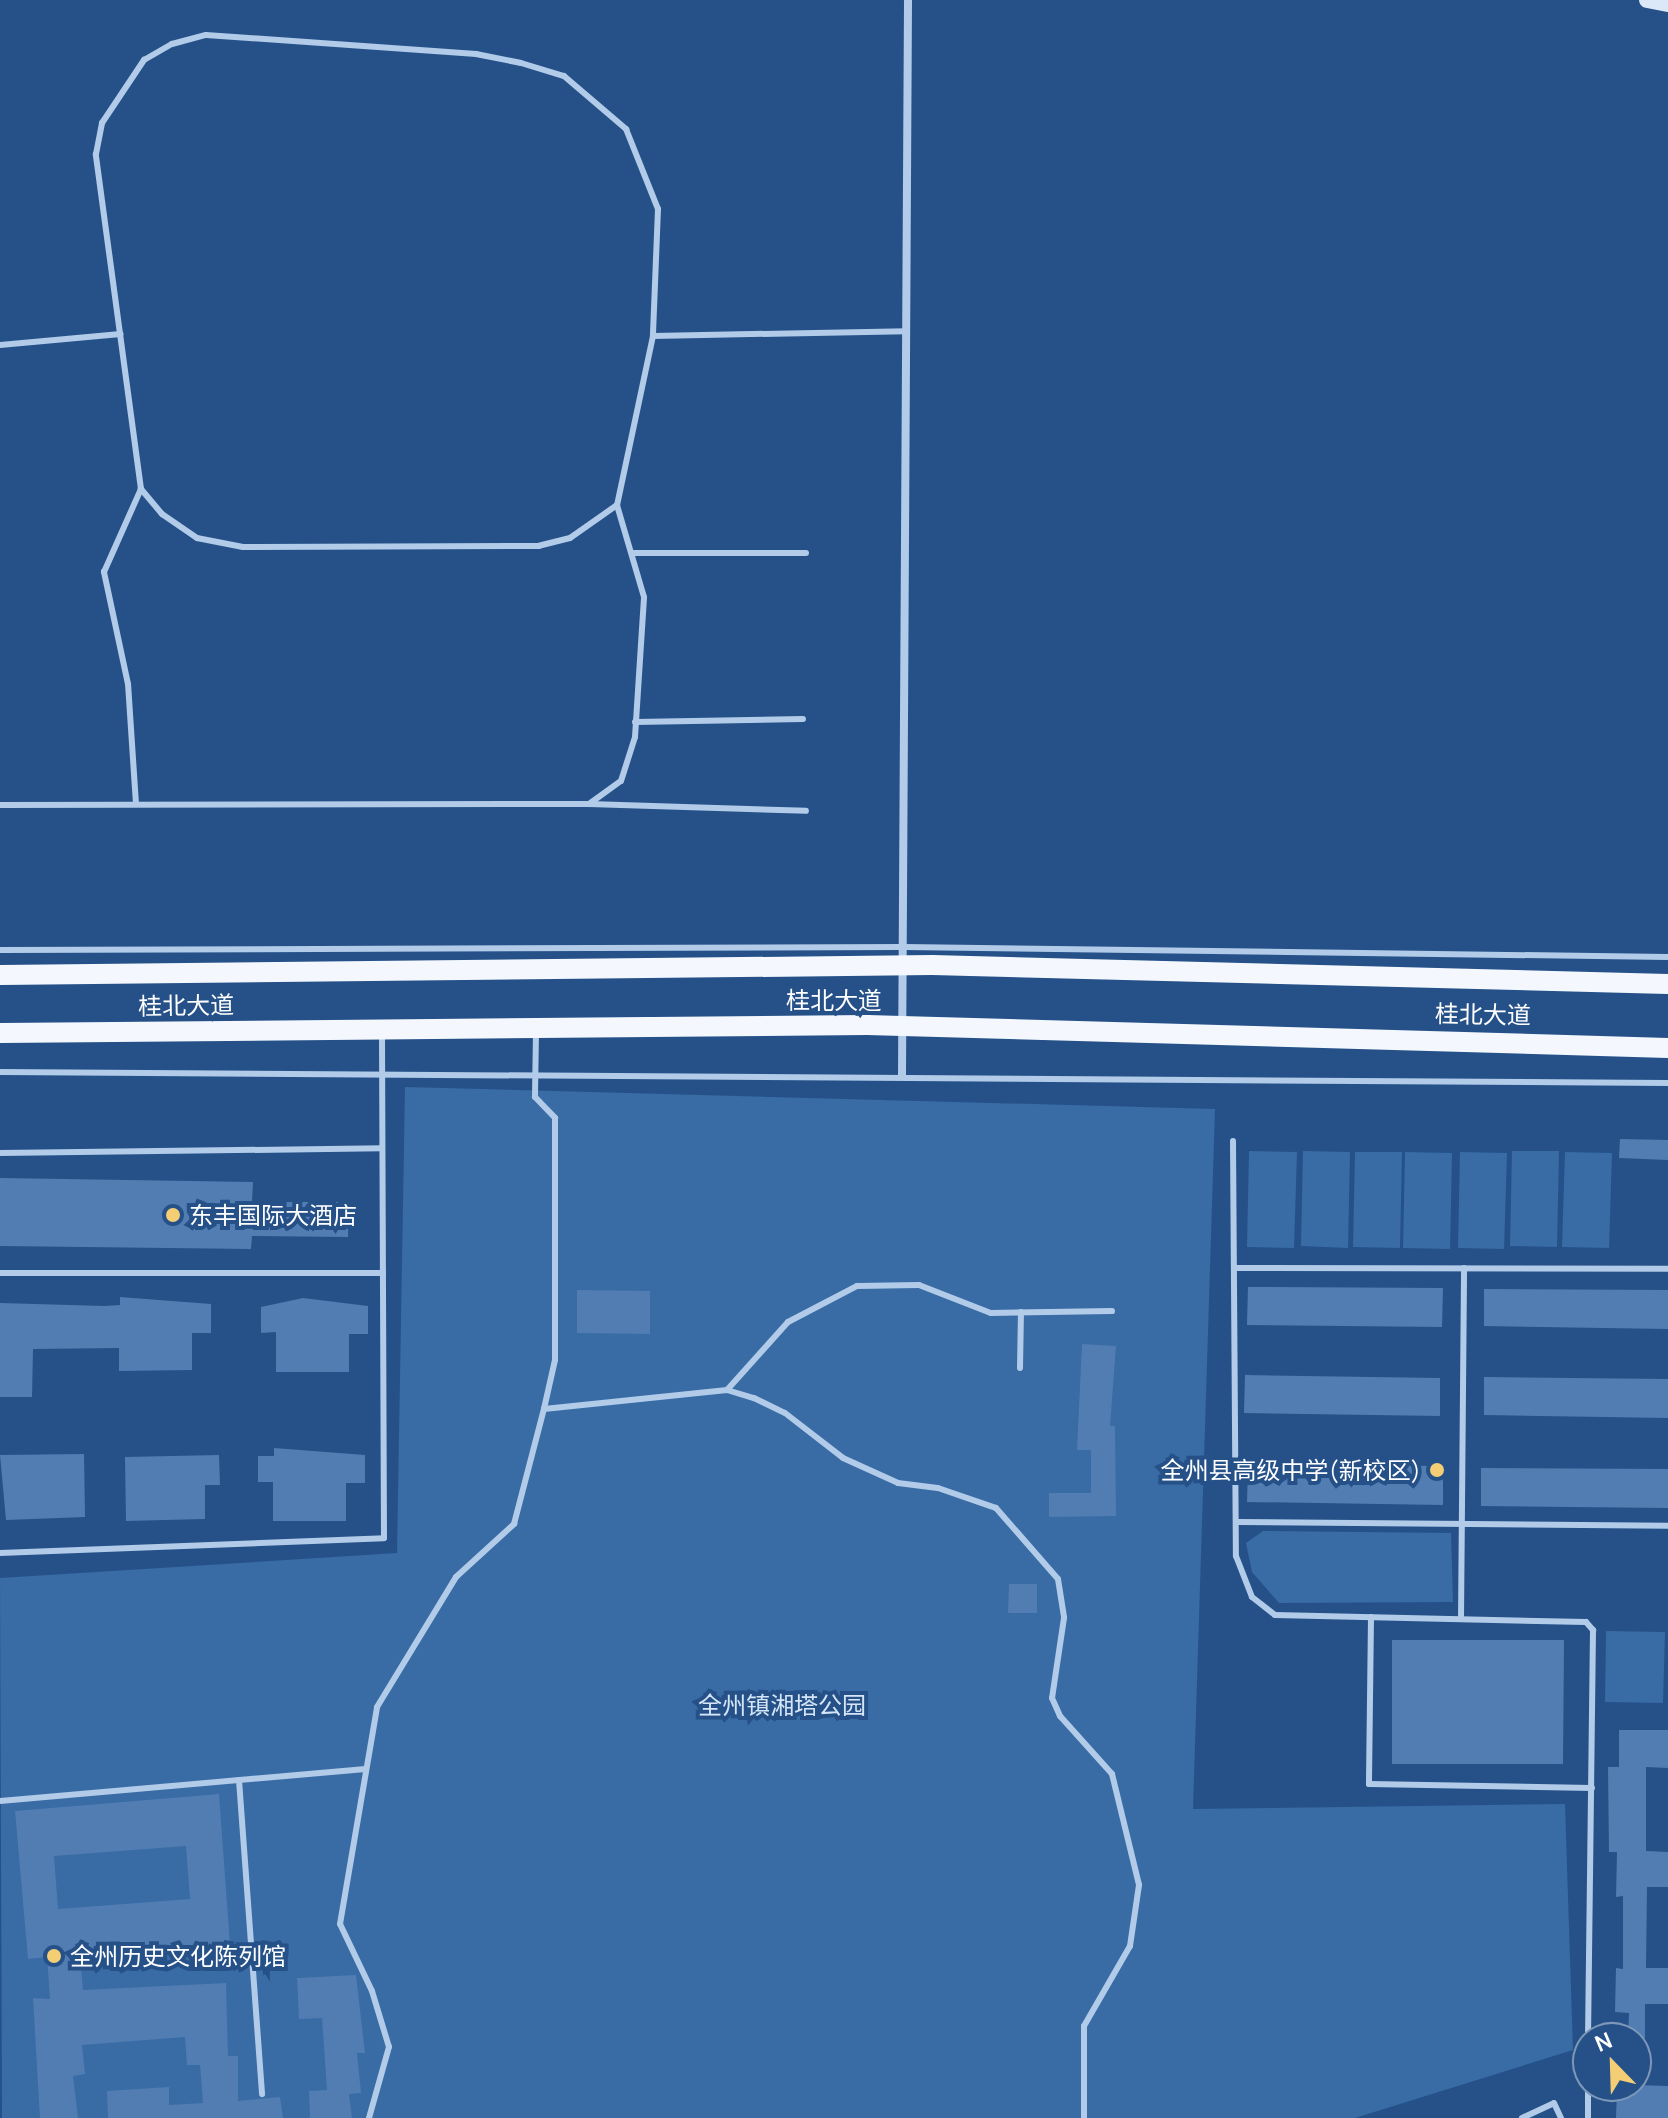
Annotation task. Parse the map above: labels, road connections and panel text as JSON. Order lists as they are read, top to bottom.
{
  "streets": {
    "main road": ["桂北大道"]
  },
  "parks": ["全州镇湘塔公园"],
  "places": ["东丰国际大酒店", "全州县高级中学(新校区)", "全州历史文化陈列馆"],
  "north": "top left"
}
